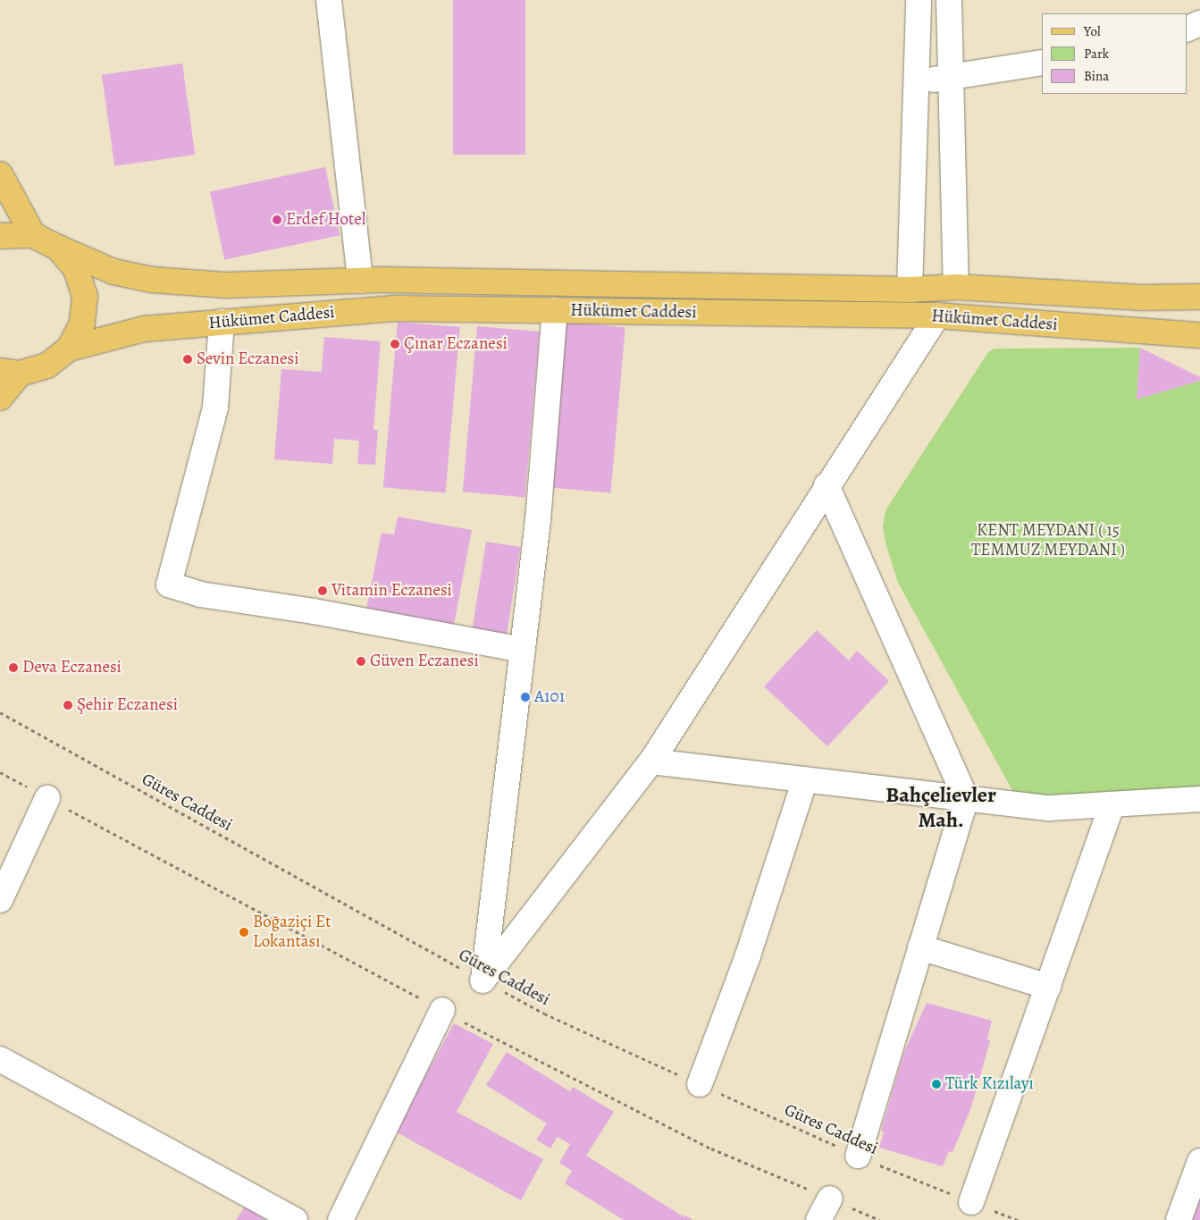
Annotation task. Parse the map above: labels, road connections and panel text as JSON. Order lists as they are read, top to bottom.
{
  "streets": {
    "main road": ["Hükümet Caddesi"],
    "path": ["Güres Caddesi"]
  },
  "districts": ["Bahçelievler Mah."],
  "parks": ["KENT MEYDANI ( 15 TEMMUZ MEYDANI )"],
  "places": [
    "Erdef Hotel",
    "Çınar Eczanesi",
    "Sevin Eczanesi",
    "Vitamin Eczanesi",
    "Güven Eczanesi",
    "Deva Eczanesi",
    "A101",
    "Şehir Eczanesi",
    "Boğaziçi Et Lokantası",
    "Türk Kızılayı"
  ],
  "legend": ["Yol", "Park", "Bina"]
}
